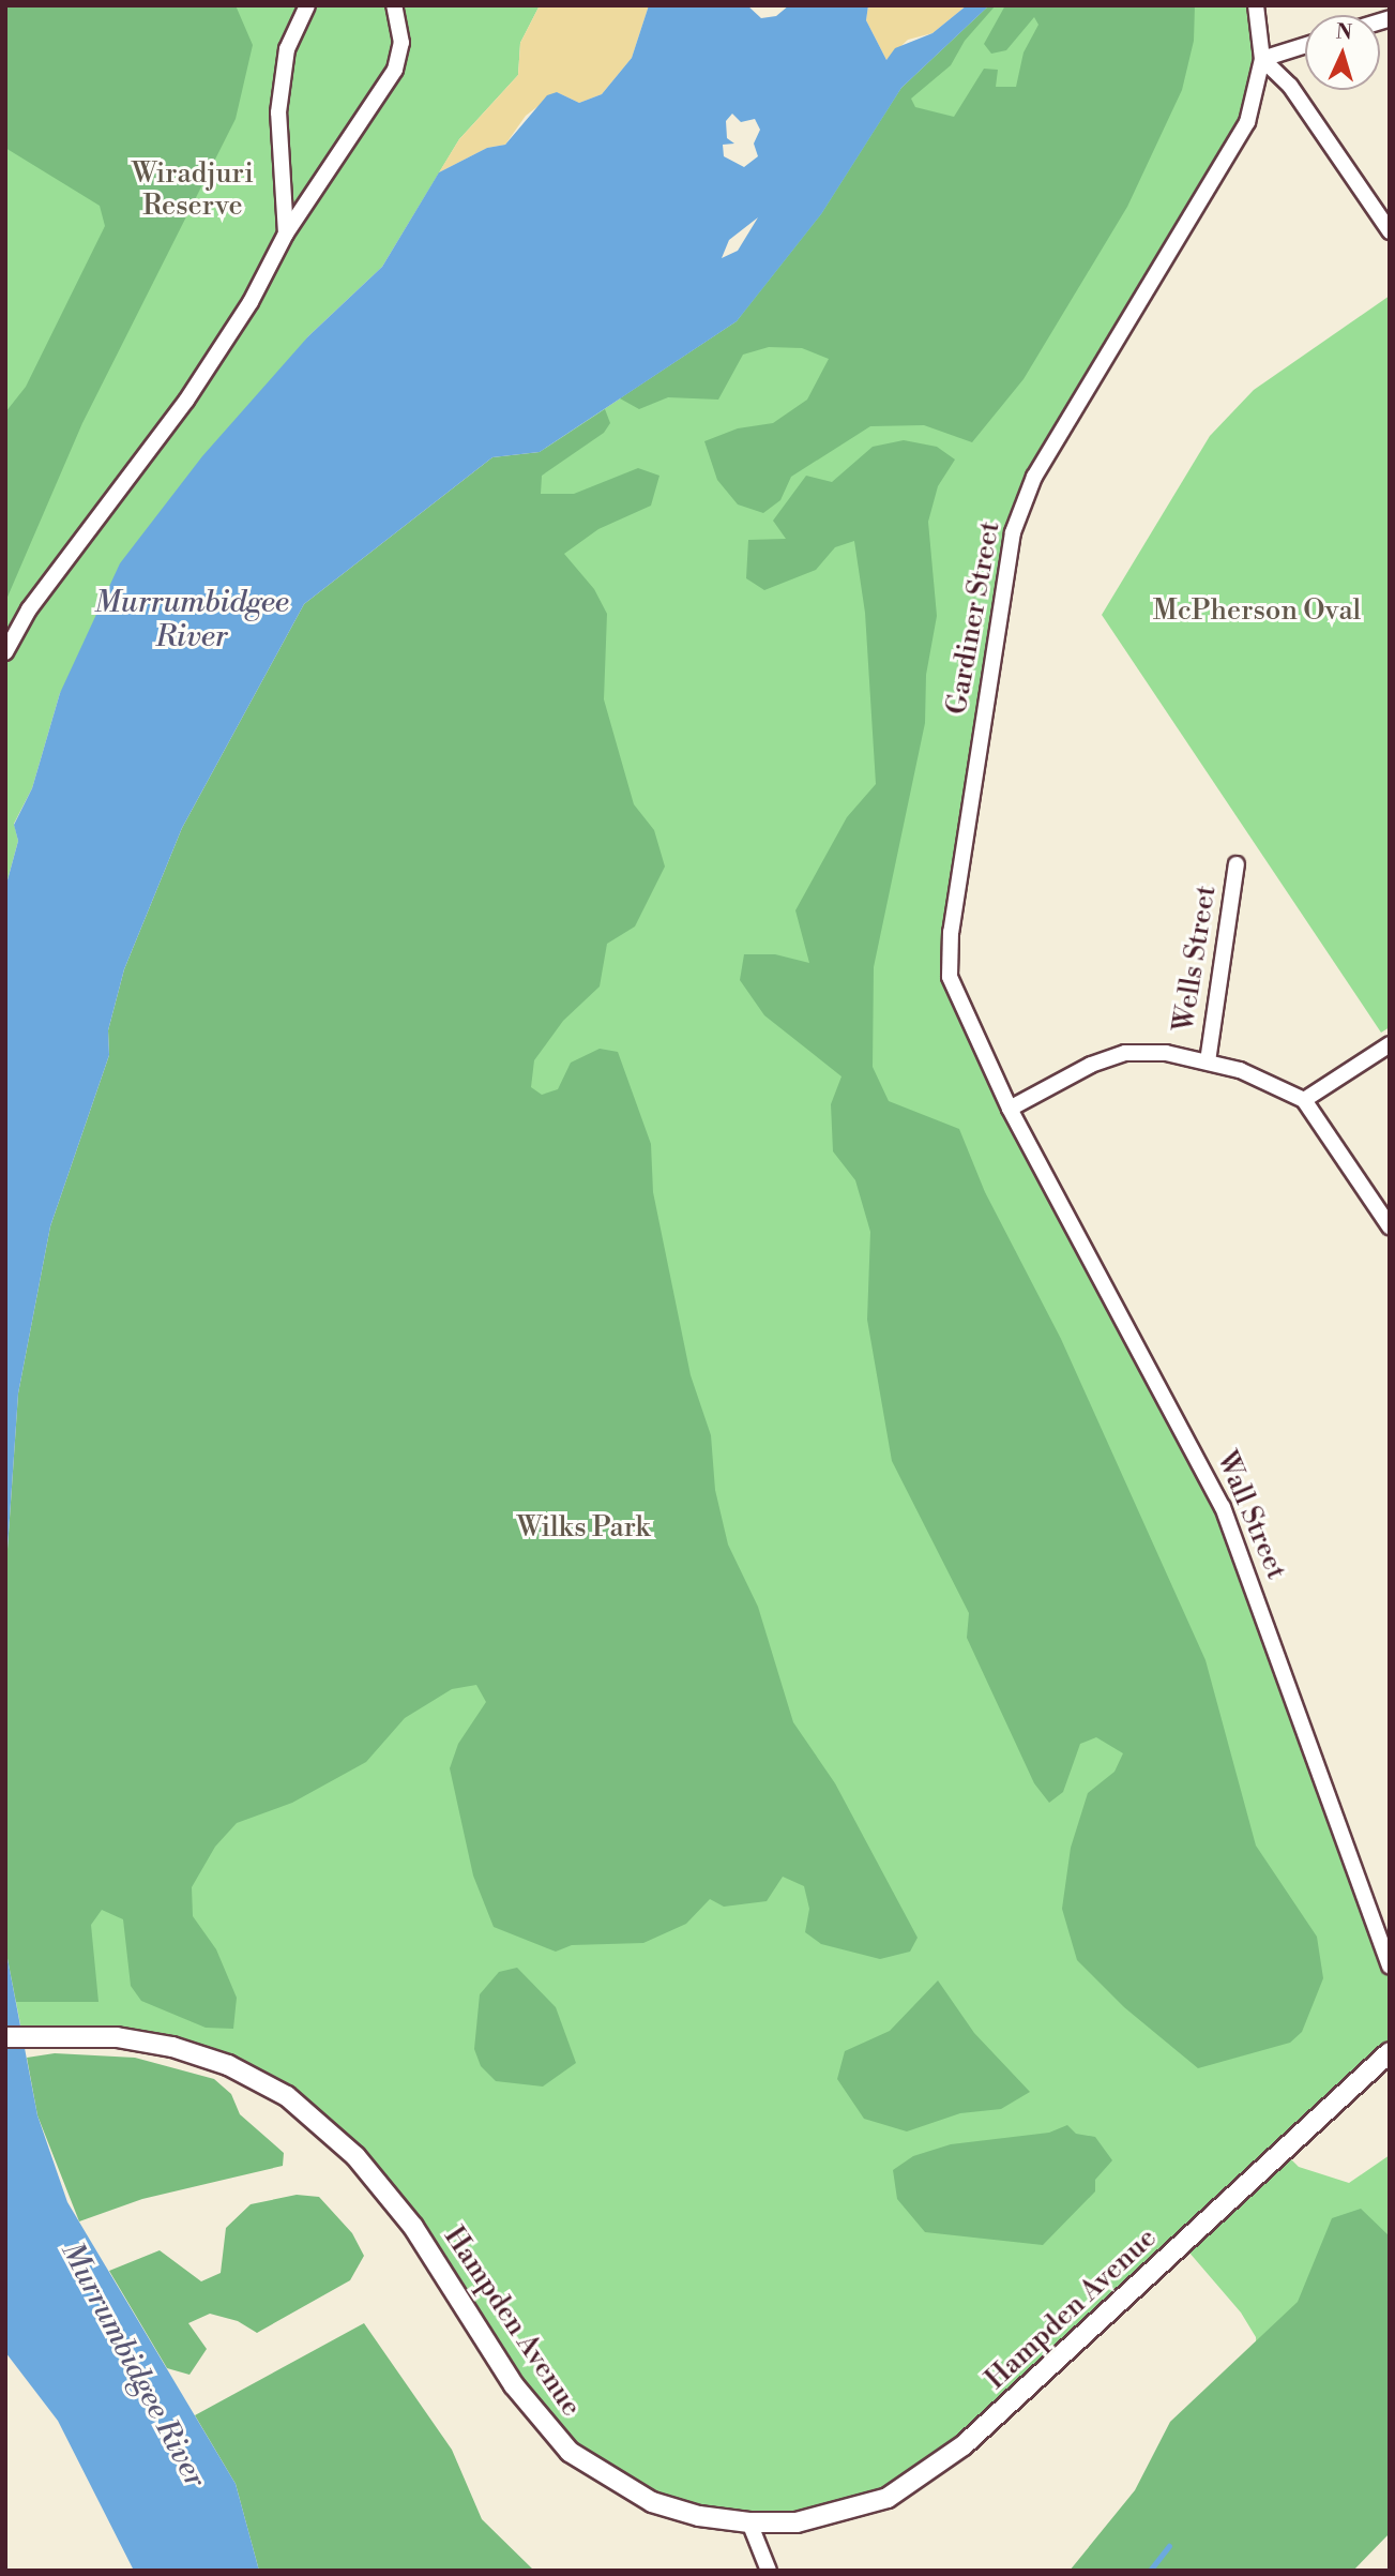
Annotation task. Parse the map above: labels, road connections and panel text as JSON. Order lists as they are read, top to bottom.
{
  "streets": {
    "main road": ["Hampden Avenue"],
    "street": ["Gardiner Street", "Wells Street", "Wall Street"]
  },
  "crossings": [
    ["Gardiner Street", "Wall Street"]
  ],
  "water": ["Murrumbidgee River"],
  "parks": ["Wiradjuri Reserve", "McPherson Oval", "Wilks Park"],
  "north": "top"
}
